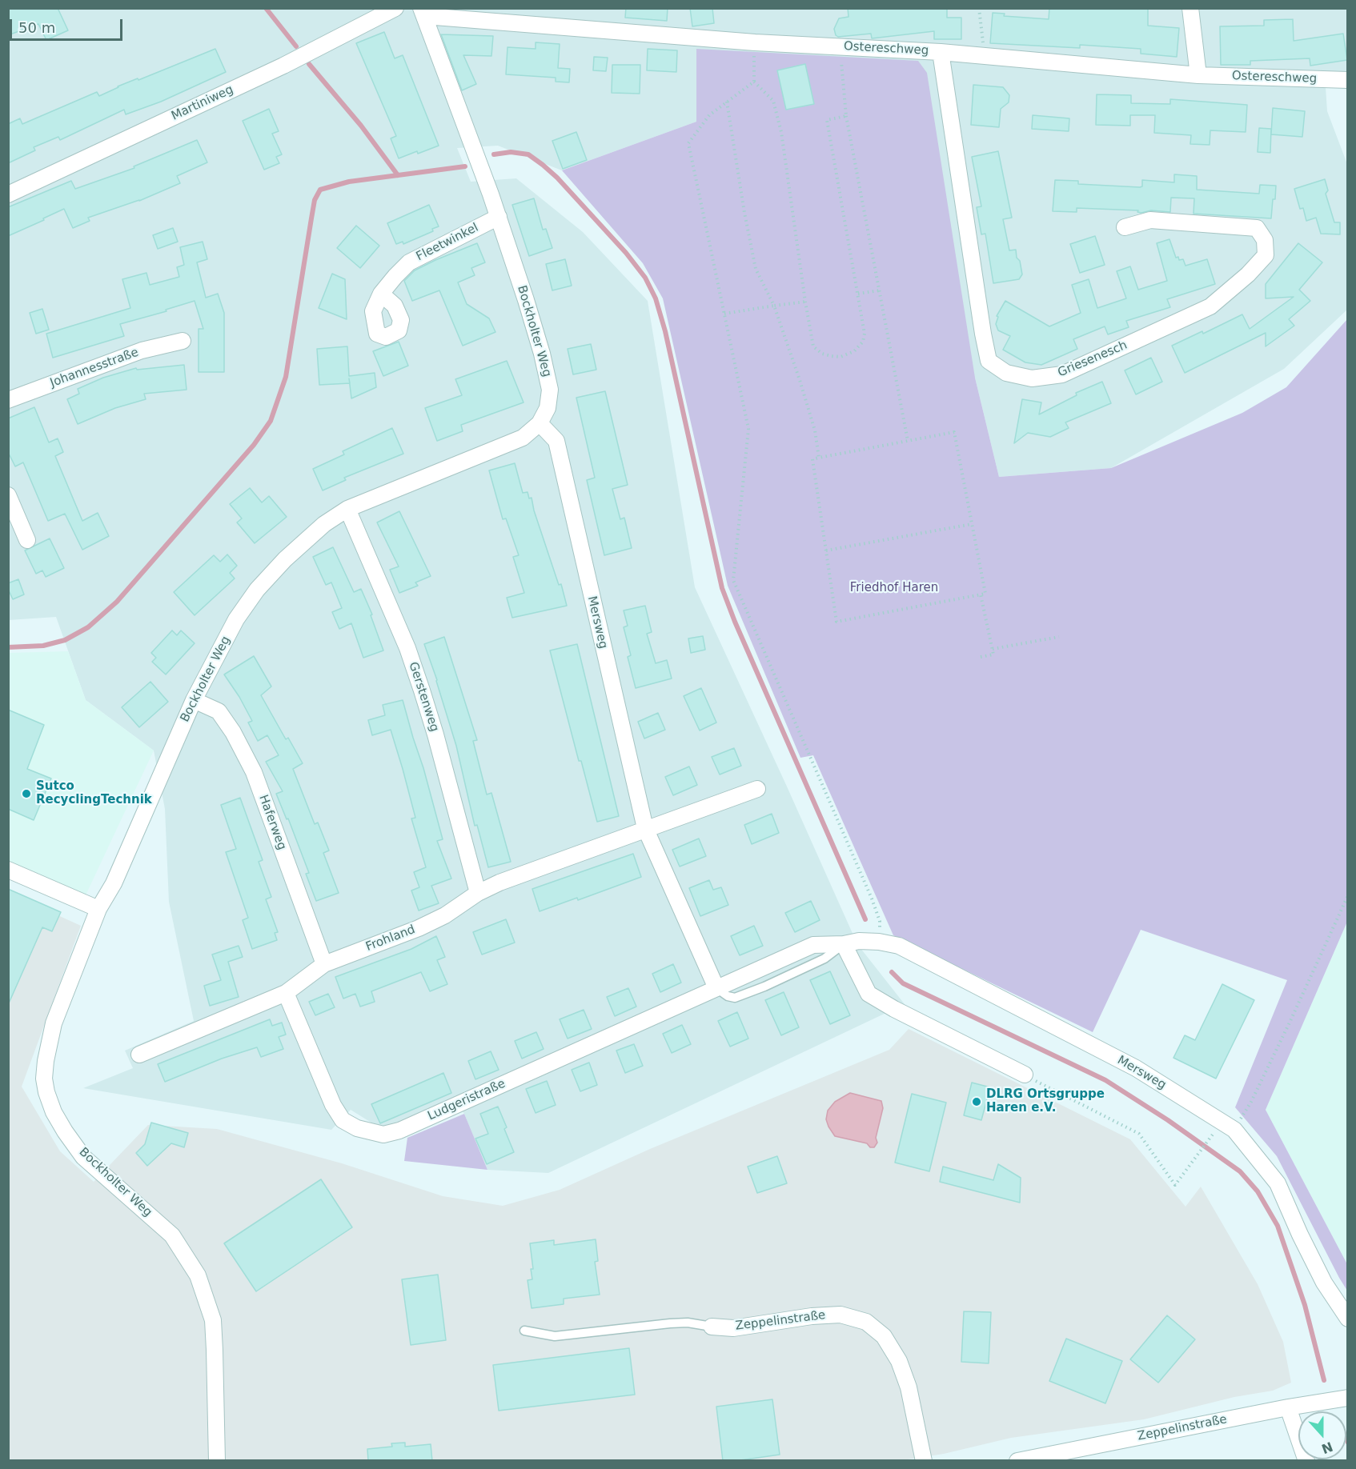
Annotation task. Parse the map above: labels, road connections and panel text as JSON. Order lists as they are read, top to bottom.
{
  "streets": {
    "street": [
      "Ostereschweg",
      "Martiniweg",
      "Fleetwinkel",
      "Bockholter Weg",
      "Griesenesch",
      "Johannesstraße",
      "Mersweg",
      "Gerstenweg",
      "Haferweg",
      "Frohland",
      "Ludgeristraße",
      "Zeppelinstraße"
    ]
  },
  "crossings": [
    ["Ostereschweg", "Bockholter Weg"],
    ["Ostereschweg", "Griesenesch"],
    ["Fleetwinkel", "Bockholter Weg"],
    ["Bockholter Weg", "Mersweg"],
    ["Bockholter Weg", "Gerstenweg"],
    ["Bockholter Weg", "Haferweg"],
    ["Mersweg", "Frohland"],
    ["Mersweg", "Ludgeristraße"],
    ["Gerstenweg", "Frohland"],
    ["Haferweg", "Frohland"],
    ["Frohland", "Ludgeristraße"]
  ],
  "parks": ["Friedhof Haren"],
  "places": ["Sutco RecyclingTechnik", "DLRG Ortsgruppe Haren e.V."],
  "scale_bar": "50 m",
  "north": "bottom"
}
